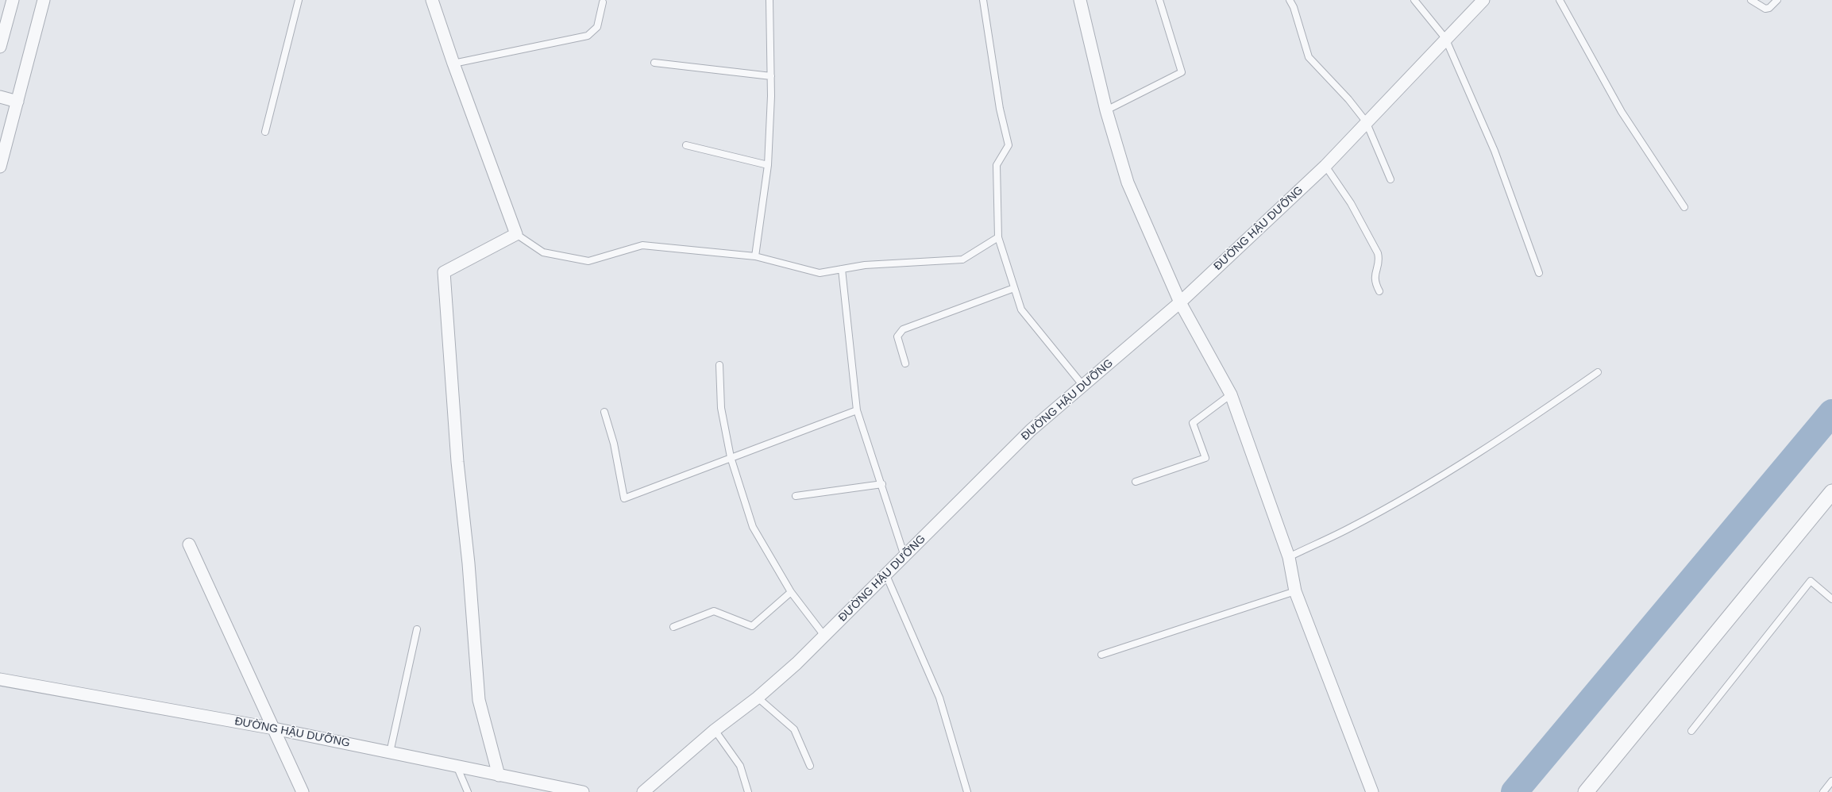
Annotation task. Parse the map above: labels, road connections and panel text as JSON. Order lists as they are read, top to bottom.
{
  "streets": {
    "street": ["ĐƯỜNG HẬU DƯỠNG"]
  }
}
